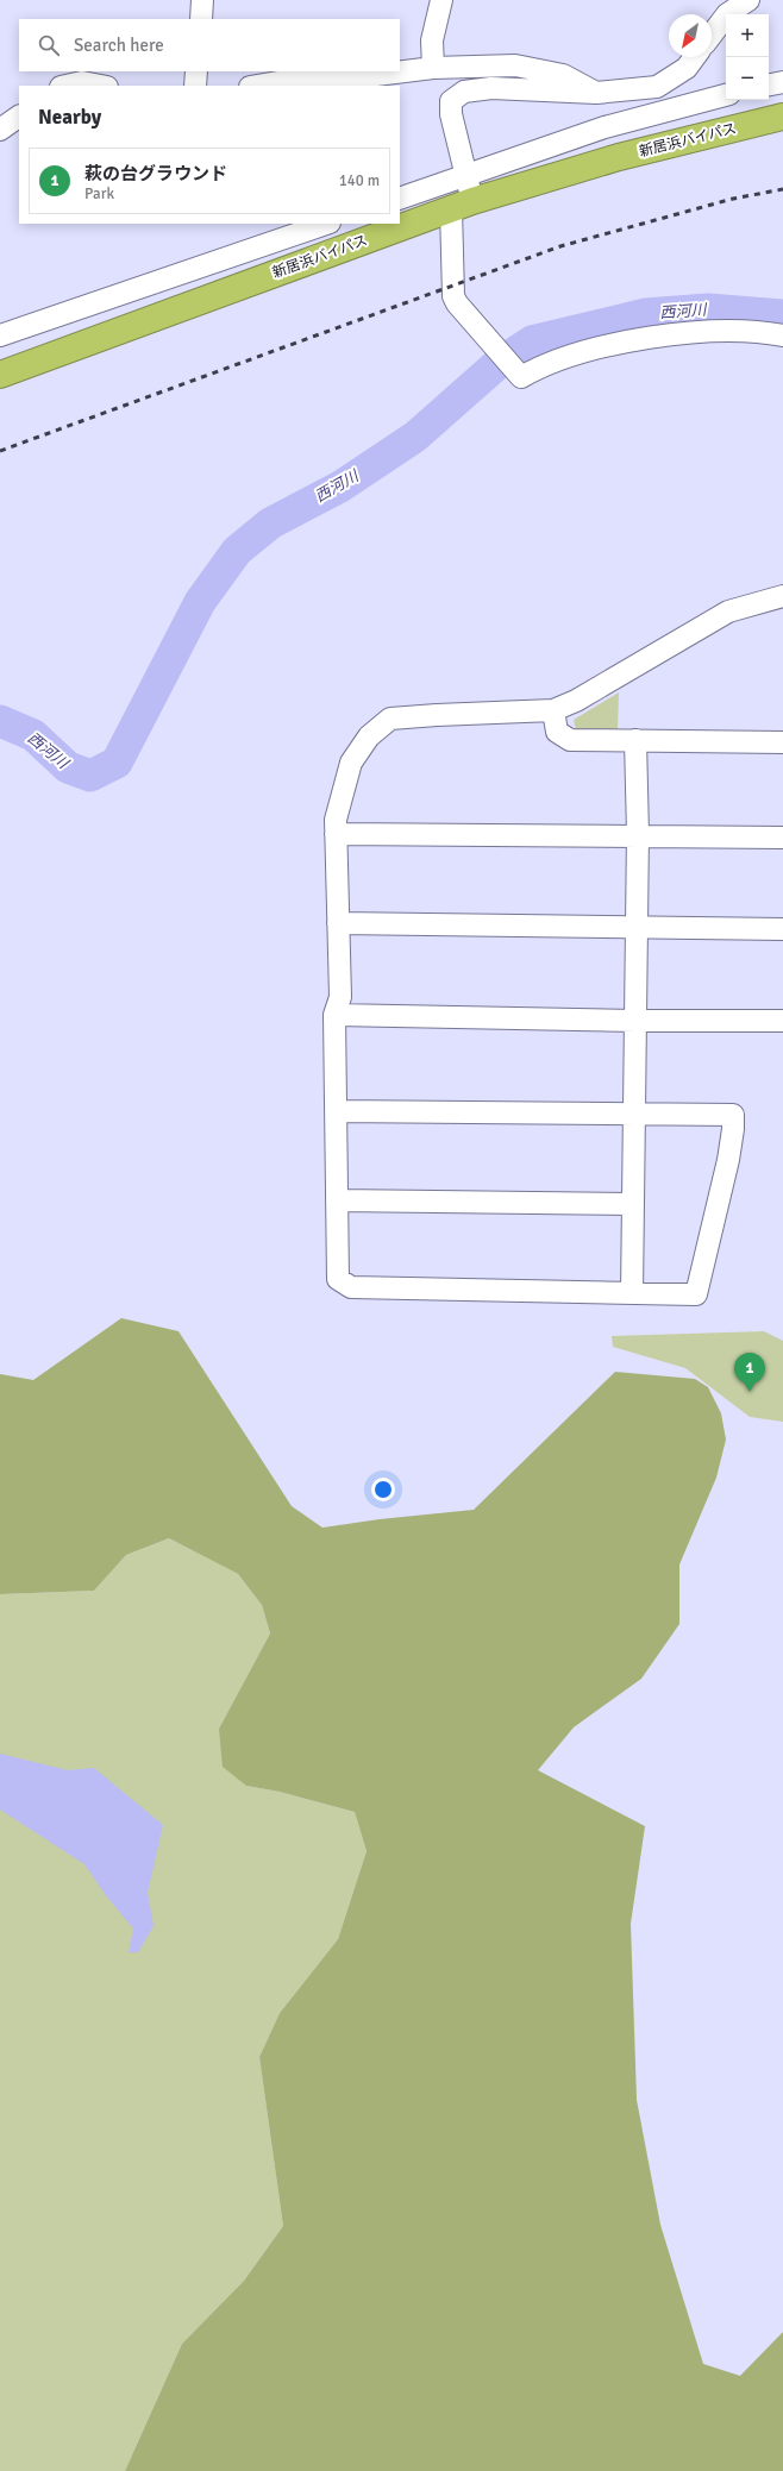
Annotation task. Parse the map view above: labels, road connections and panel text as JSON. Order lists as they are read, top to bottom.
{
  "streets": {
    "highway": ["新居浜バイパス"]
  },
  "water": ["西河川"],
  "north": "bottom left",
  "page": {
    "map_buttons": ["+", "−"],
    "search": "Search here",
    "heading": "Nearby",
    "list": [
      {
        "mark": "1",
        "name": "萩の台グラウンド",
        "note": "Park",
        "value": "140 m"
      }
    ],
    "pins": "1"
  }
}
